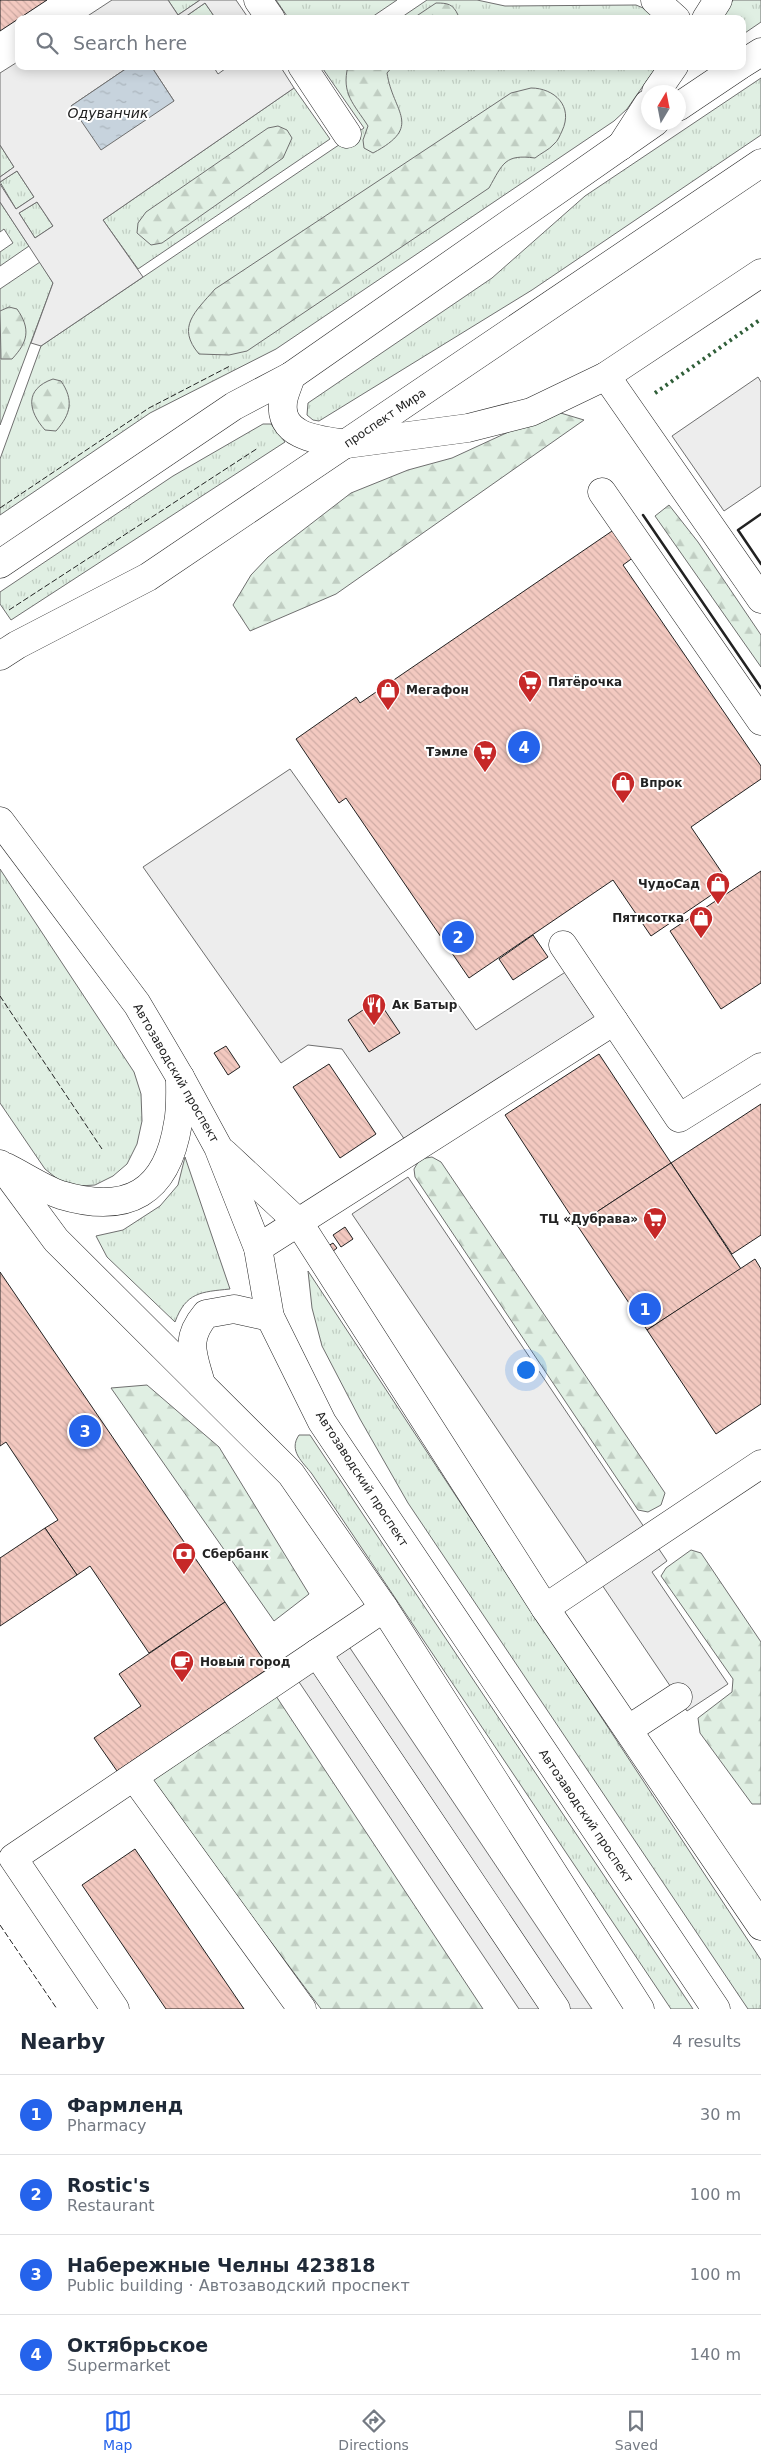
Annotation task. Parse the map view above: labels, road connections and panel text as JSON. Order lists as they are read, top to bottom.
{
  "streets": {
    "street": ["проспект Мира", "Автозаводский проспект"]
  },
  "water": ["Одуванчик"],
  "places": {
    "supermarket": ["Пятёрочка", "Тэмле", "ТЦ «Дубрава»"],
    "shop": [
      "Мегафон",
      "Впрок",
      "ЧудоСад",
      "Пятисотка"
    ],
    "restaurant": ["Ак Батыр"],
    "bank": ["Сбербанк"],
    "cafe": ["Новый город"]
  },
  "north": "top",
  "page": {
    "search": "Search here",
    "pins": [
      "4",
      "2",
      "1",
      "3"
    ],
    "heading": ["Nearby", "4 results"],
    "list": [
      {
        "mark": "1",
        "name": "Фармленд",
        "note": "Pharmacy",
        "value": "30 m"
      },
      {
        "mark": "2",
        "name": "Rostic's",
        "note": "Restaurant",
        "value": "100 m"
      },
      {
        "mark": "3",
        "name": "Набережные Челны 423818",
        "note": "Public building · Автозаводский проспект",
        "value": "100 m"
      },
      {
        "mark": "4",
        "name": "Октябрьское",
        "note": "Supermarket",
        "value": "140 m"
      }
    ],
    "nav": ["Map", "Directions", "Saved"]
  }
}
